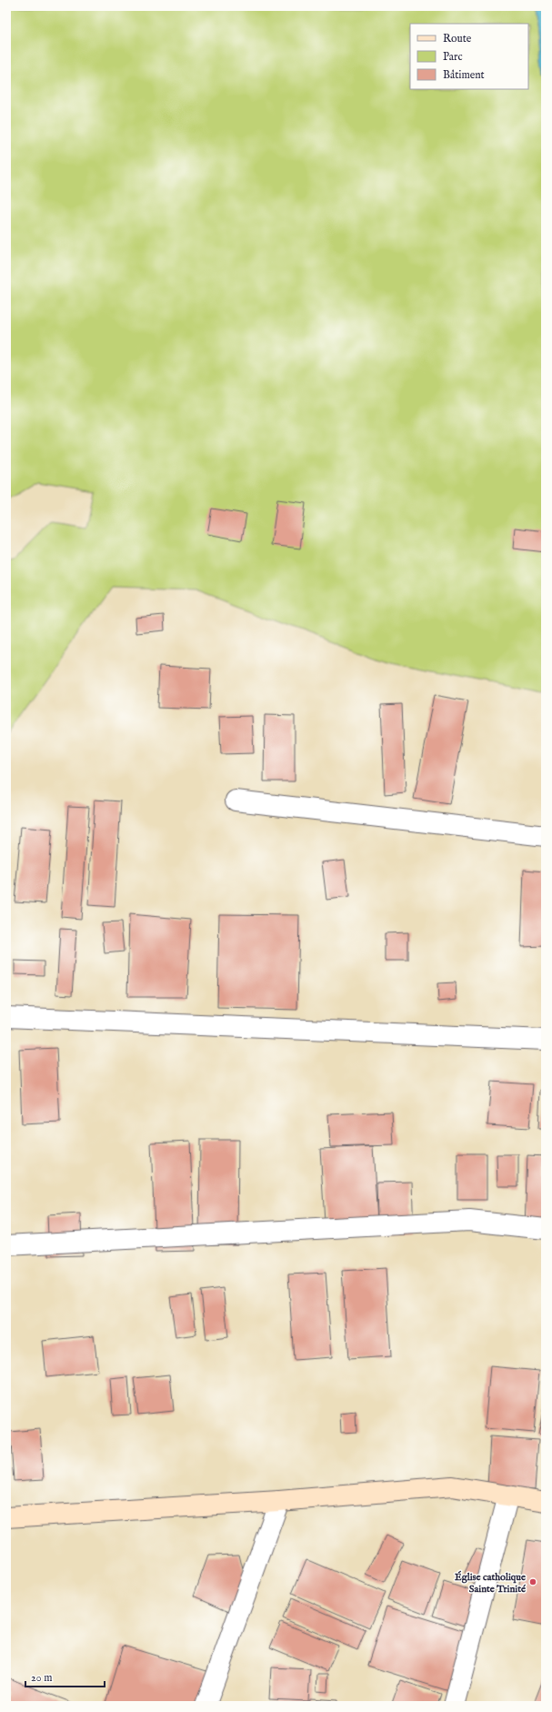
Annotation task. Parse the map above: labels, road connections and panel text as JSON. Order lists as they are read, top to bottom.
{
  "places": ["Église catholique Sainte Trinité"],
  "legend": ["Route", "Parc", "Bâtiment"],
  "scale_bar": "20 m"
}
